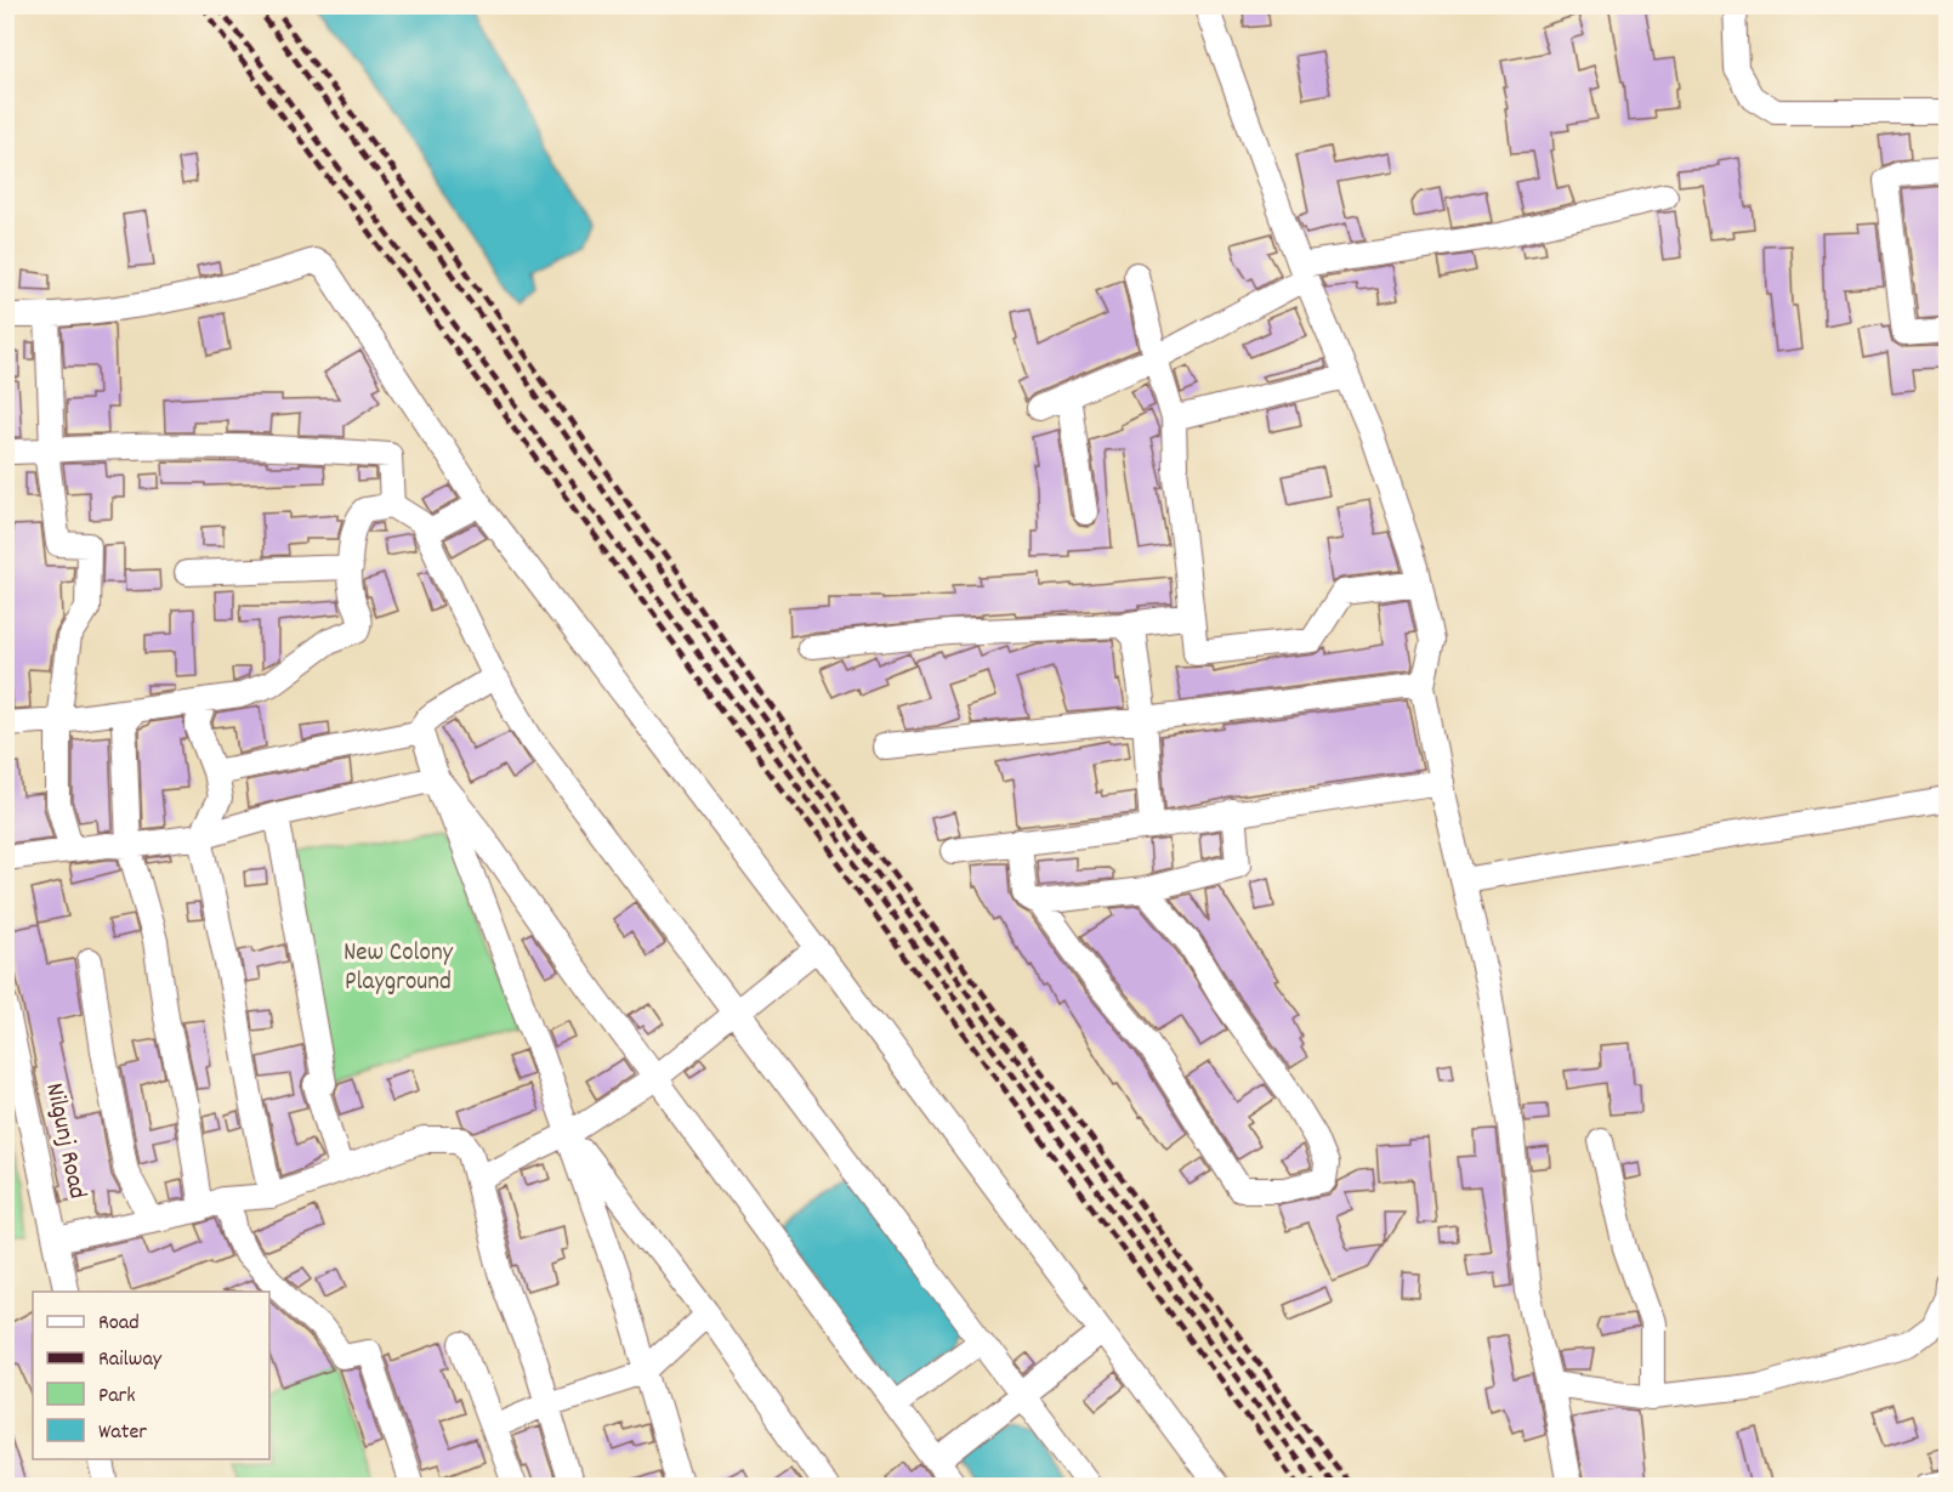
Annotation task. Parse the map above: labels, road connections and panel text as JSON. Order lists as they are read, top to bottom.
{
  "streets": {
    "street": ["Nilgunj Road"]
  },
  "parks": ["New Colony Playground"],
  "legend": [
    "Road",
    "Railway",
    "Park",
    "Water"
  ]
}
